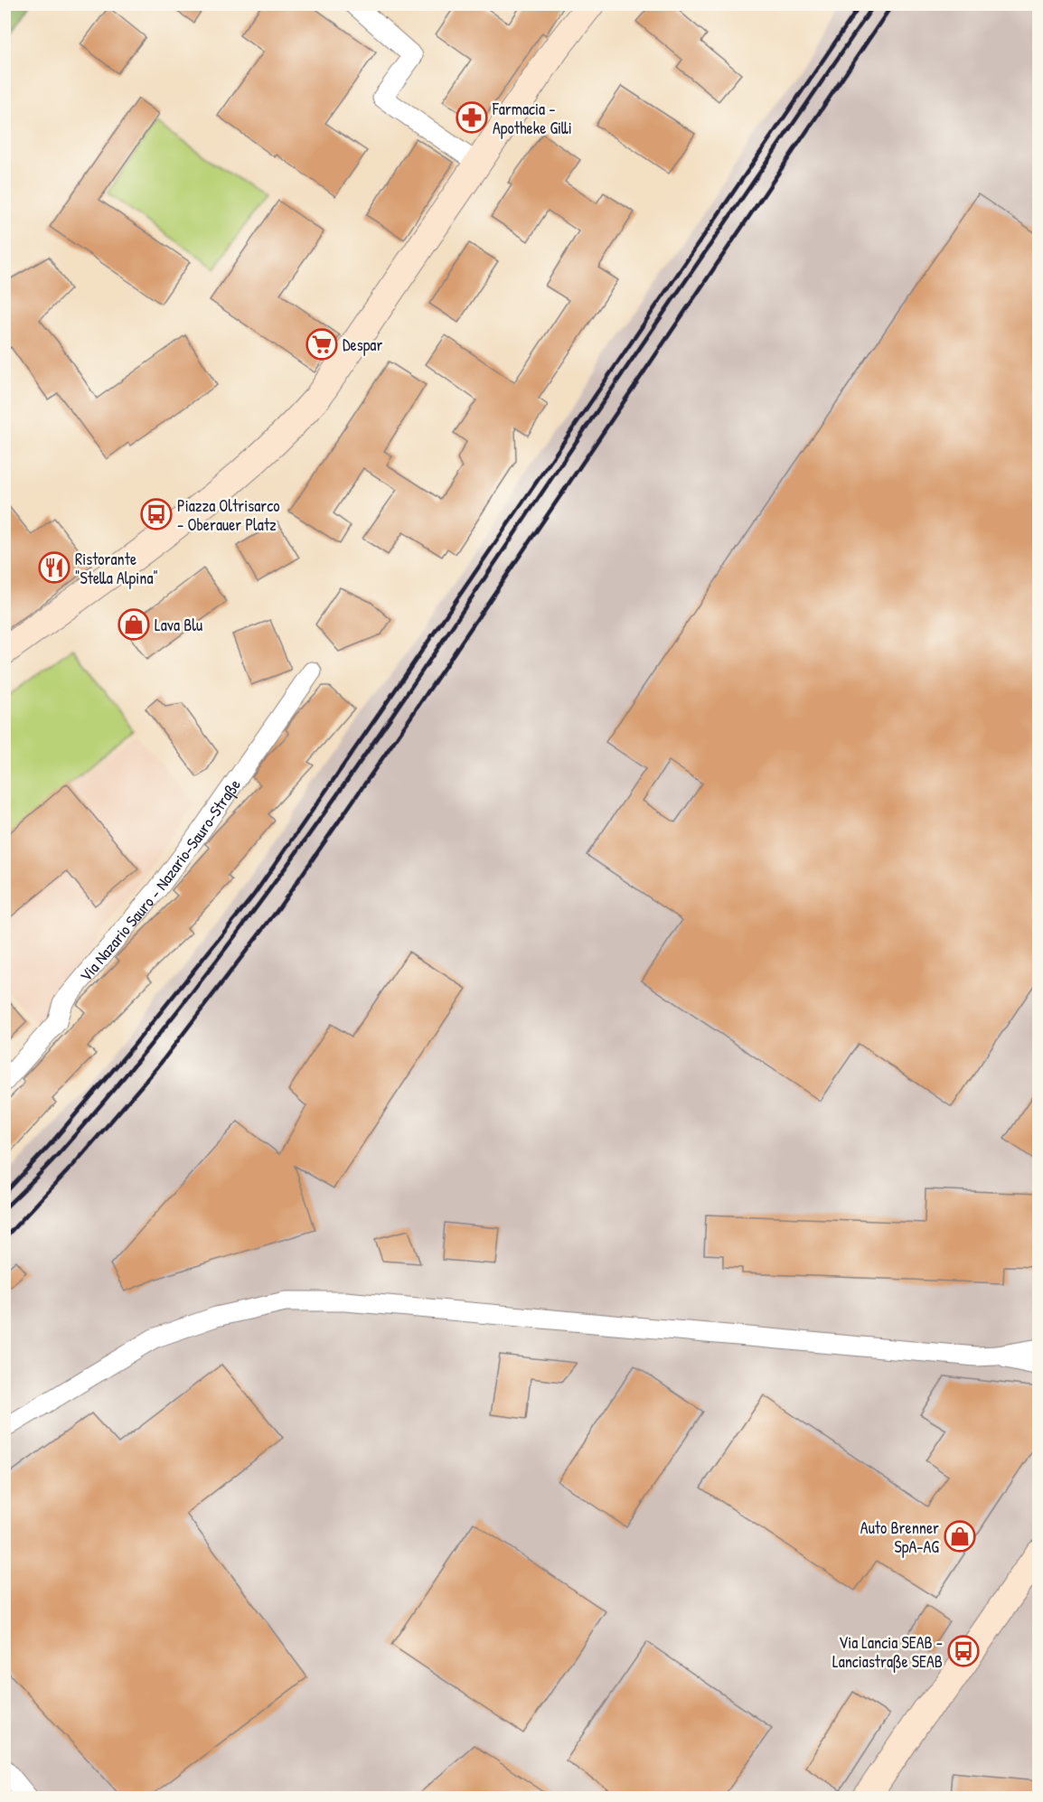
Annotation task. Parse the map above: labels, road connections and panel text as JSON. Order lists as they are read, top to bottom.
{
  "streets": {
    "street": ["Via Nazario Sauro - Nazario-Sauro-Straße"]
  },
  "places": {
    "pharmacy": ["Farmacia - Apotheke Gilli"],
    "supermarket": ["Despar"],
    "bus stop": ["Piazza Oltrisarco - Oberauer Platz", "Via Lancia SEAB - Lanciastraße SEAB"],
    "restaurant": ["Ristorante \"Stella Alpina\""],
    "shop": ["Lava Blu", "Auto Brenner SpA-AG"]
  }
}
